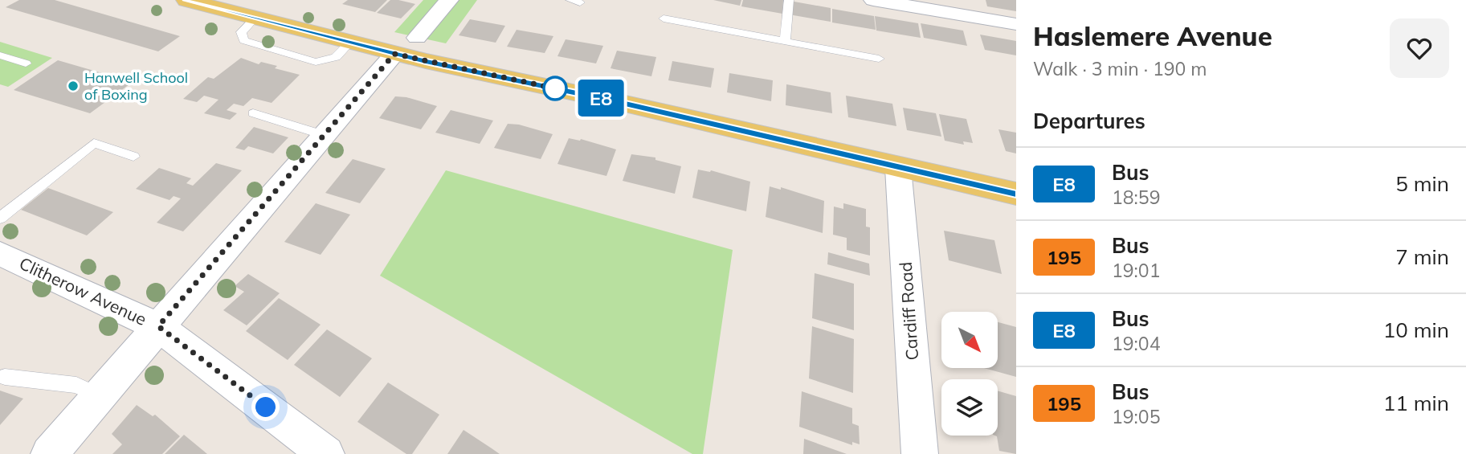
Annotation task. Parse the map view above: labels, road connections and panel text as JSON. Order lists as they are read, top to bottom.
{
  "streets": {
    "street": ["Clitherow Avenue", "Cardiff Road"]
  },
  "places": ["Hanwell School of Boxing"],
  "lines": ["bus line E8"],
  "north": "bottom right",
  "page": {
    "on_map": "E8",
    "heading": [
      ["Haslemere Avenue", "Walk · 3 min · 190 m"],
      "Departures"
    ],
    "list": [
      {
        "mark": "E8",
        "name": "Bus",
        "note": "18:59",
        "value": "5 min"
      },
      {
        "mark": "195",
        "name": "Bus",
        "note": "19:01",
        "value": "7 min"
      },
      {
        "mark": "E8",
        "name": "Bus",
        "note": "19:04",
        "value": "10 min"
      },
      {
        "mark": "195",
        "name": "Bus",
        "note": "19:05",
        "value": "11 min"
      }
    ]
  }
}
